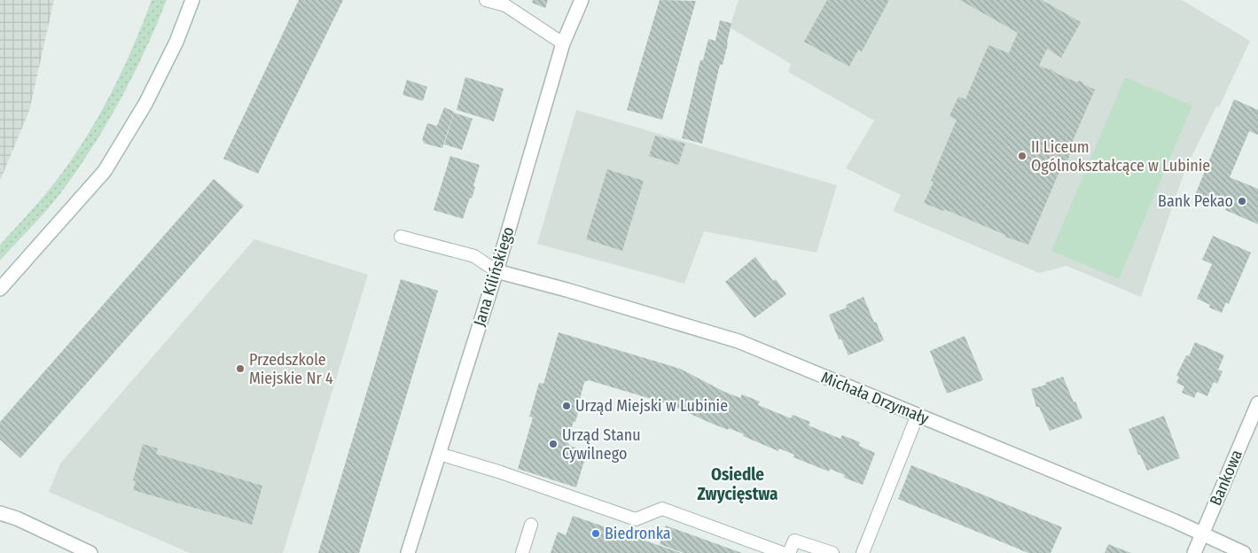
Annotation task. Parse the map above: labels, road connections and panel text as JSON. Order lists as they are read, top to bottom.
{
  "streets": {
    "street": ["Jana Kilińskiego", "Michała Drzymały", "Bankowa"]
  },
  "crossings": [
    ["Jana Kilińskiego", "Michała Drzymały"],
    ["Michała Drzymały", "Bankowa"]
  ],
  "districts": ["Osiedle Zwycięstwa"],
  "places": [
    "II Liceum Ogólnokształcące w Lubinie",
    "Bank Pekao",
    "Przedszkole Miejskie Nr 4",
    "Urząd Miejski w Lubinie",
    "Urząd Stanu Cywilnego",
    "Biedronka"
  ]
}
